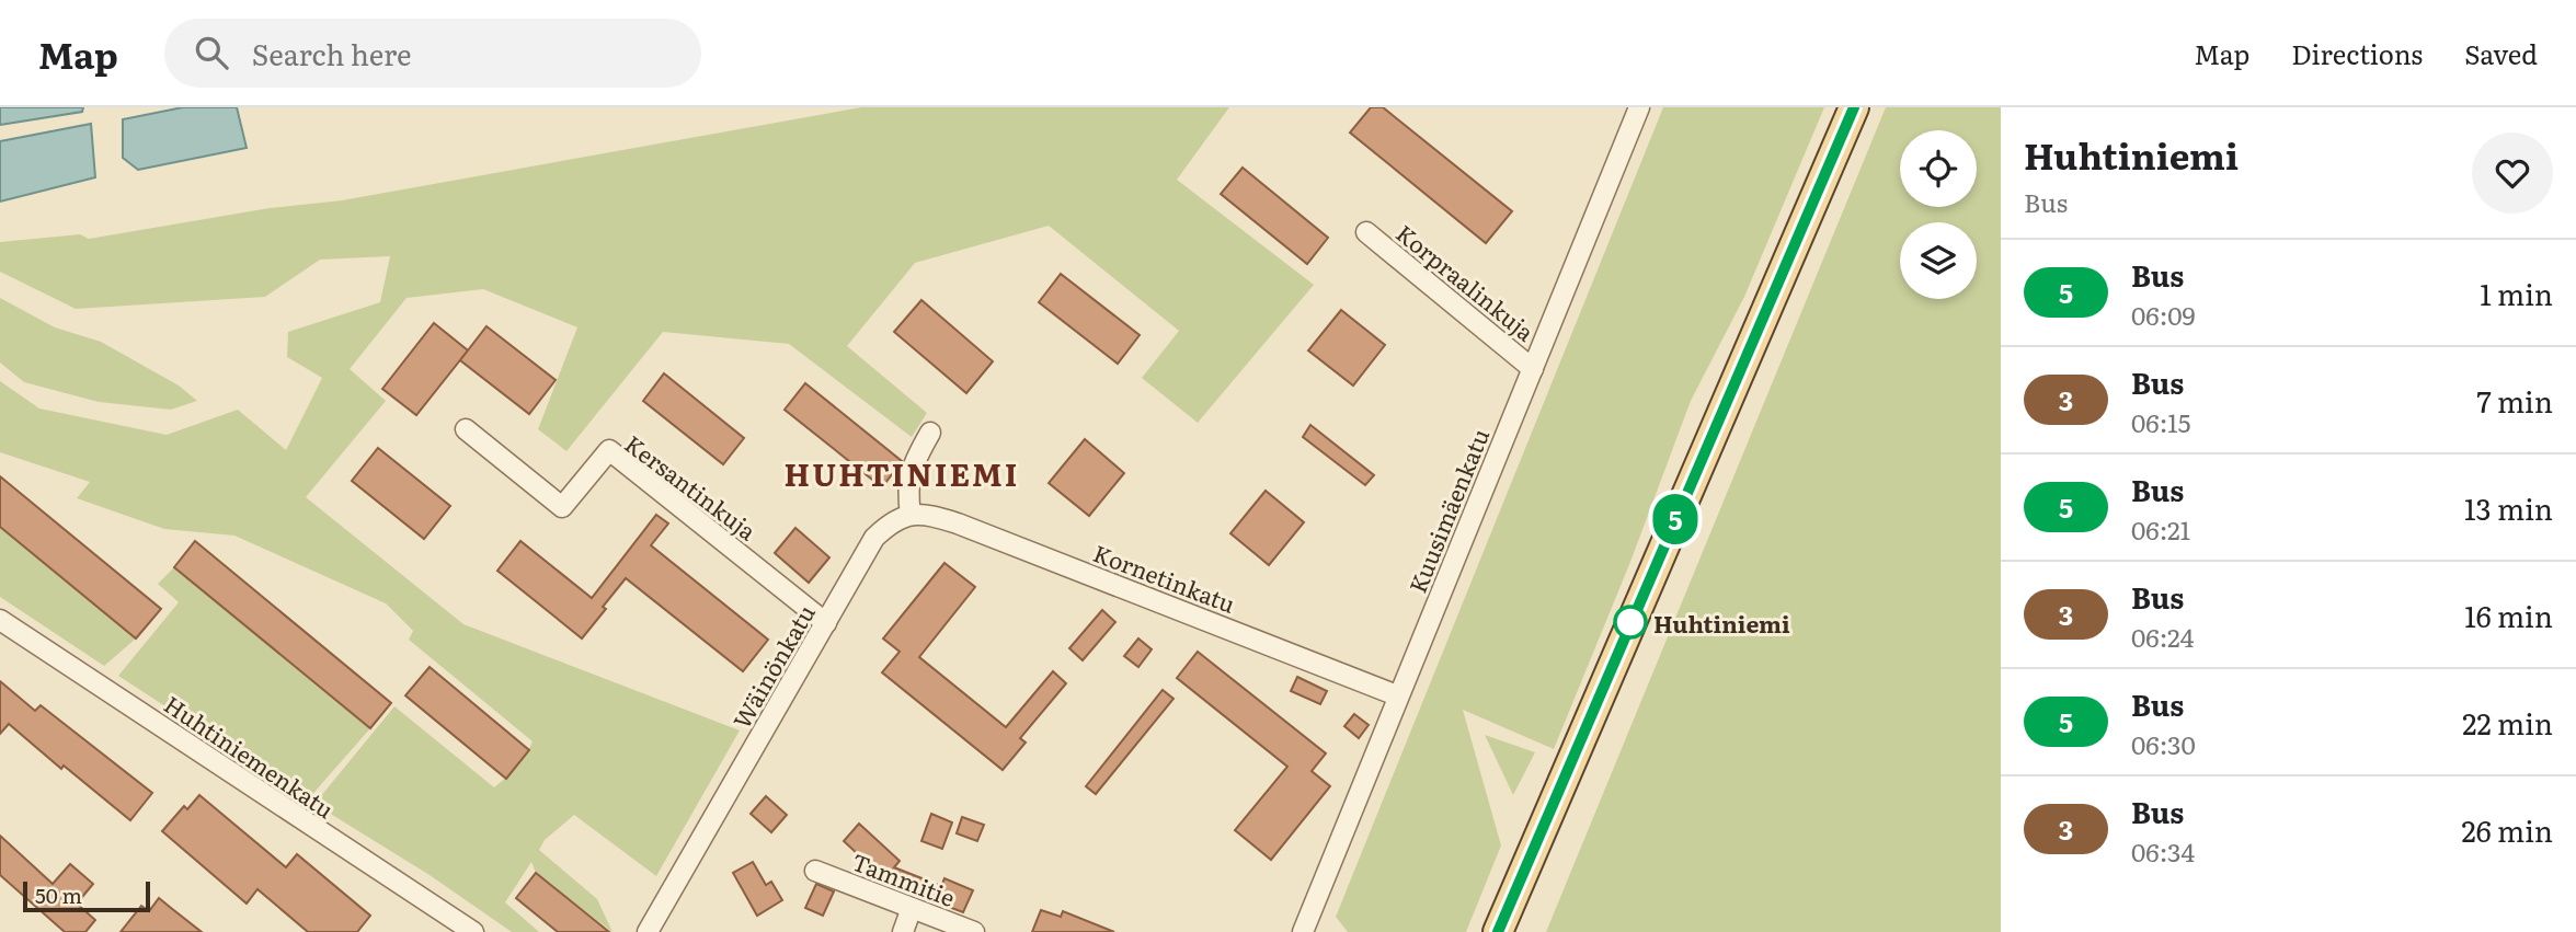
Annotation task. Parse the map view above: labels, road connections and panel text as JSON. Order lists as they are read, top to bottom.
{
  "streets": {
    "street": [
      "Korpraalinkuja",
      "Kersantinkuja",
      "Kuusimäenkatu",
      "Kornetinkatu",
      "Wäinönkatu",
      "Huhtiniemenkatu",
      "Tammitie"
    ]
  },
  "crossings": [
    ["Korpraalinkuja", "Kuusimäenkatu"],
    ["Kersantinkuja", "Wäinönkatu"],
    ["Kuusimäenkatu", "Kornetinkatu"],
    ["Kornetinkatu", "Wäinönkatu"]
  ],
  "districts": ["HUHTINIEMI"],
  "places": ["Huhtiniemi"],
  "lines": ["bus line 5"],
  "scale_bar": "50 m",
  "page": {
    "header": "Map",
    "search": "Search here",
    "nav": ["Map", "Directions", "Saved"],
    "on_map": "5",
    "heading": ["Huhtiniemi", "Bus"],
    "list": [
      {
        "mark": "5",
        "name": "Bus",
        "note": "06:09",
        "value": "1 min"
      },
      {
        "mark": "3",
        "name": "Bus",
        "note": "06:15",
        "value": "7 min"
      },
      {
        "mark": "5",
        "name": "Bus",
        "note": "06:21",
        "value": "13 min"
      },
      {
        "mark": "3",
        "name": "Bus",
        "note": "06:24",
        "value": "16 min"
      },
      {
        "mark": "5",
        "name": "Bus",
        "note": "06:30",
        "value": "22 min"
      },
      {
        "mark": "3",
        "name": "Bus",
        "note": "06:34",
        "value": "26 min"
      }
    ],
    "scale": "50 m"
  }
}
